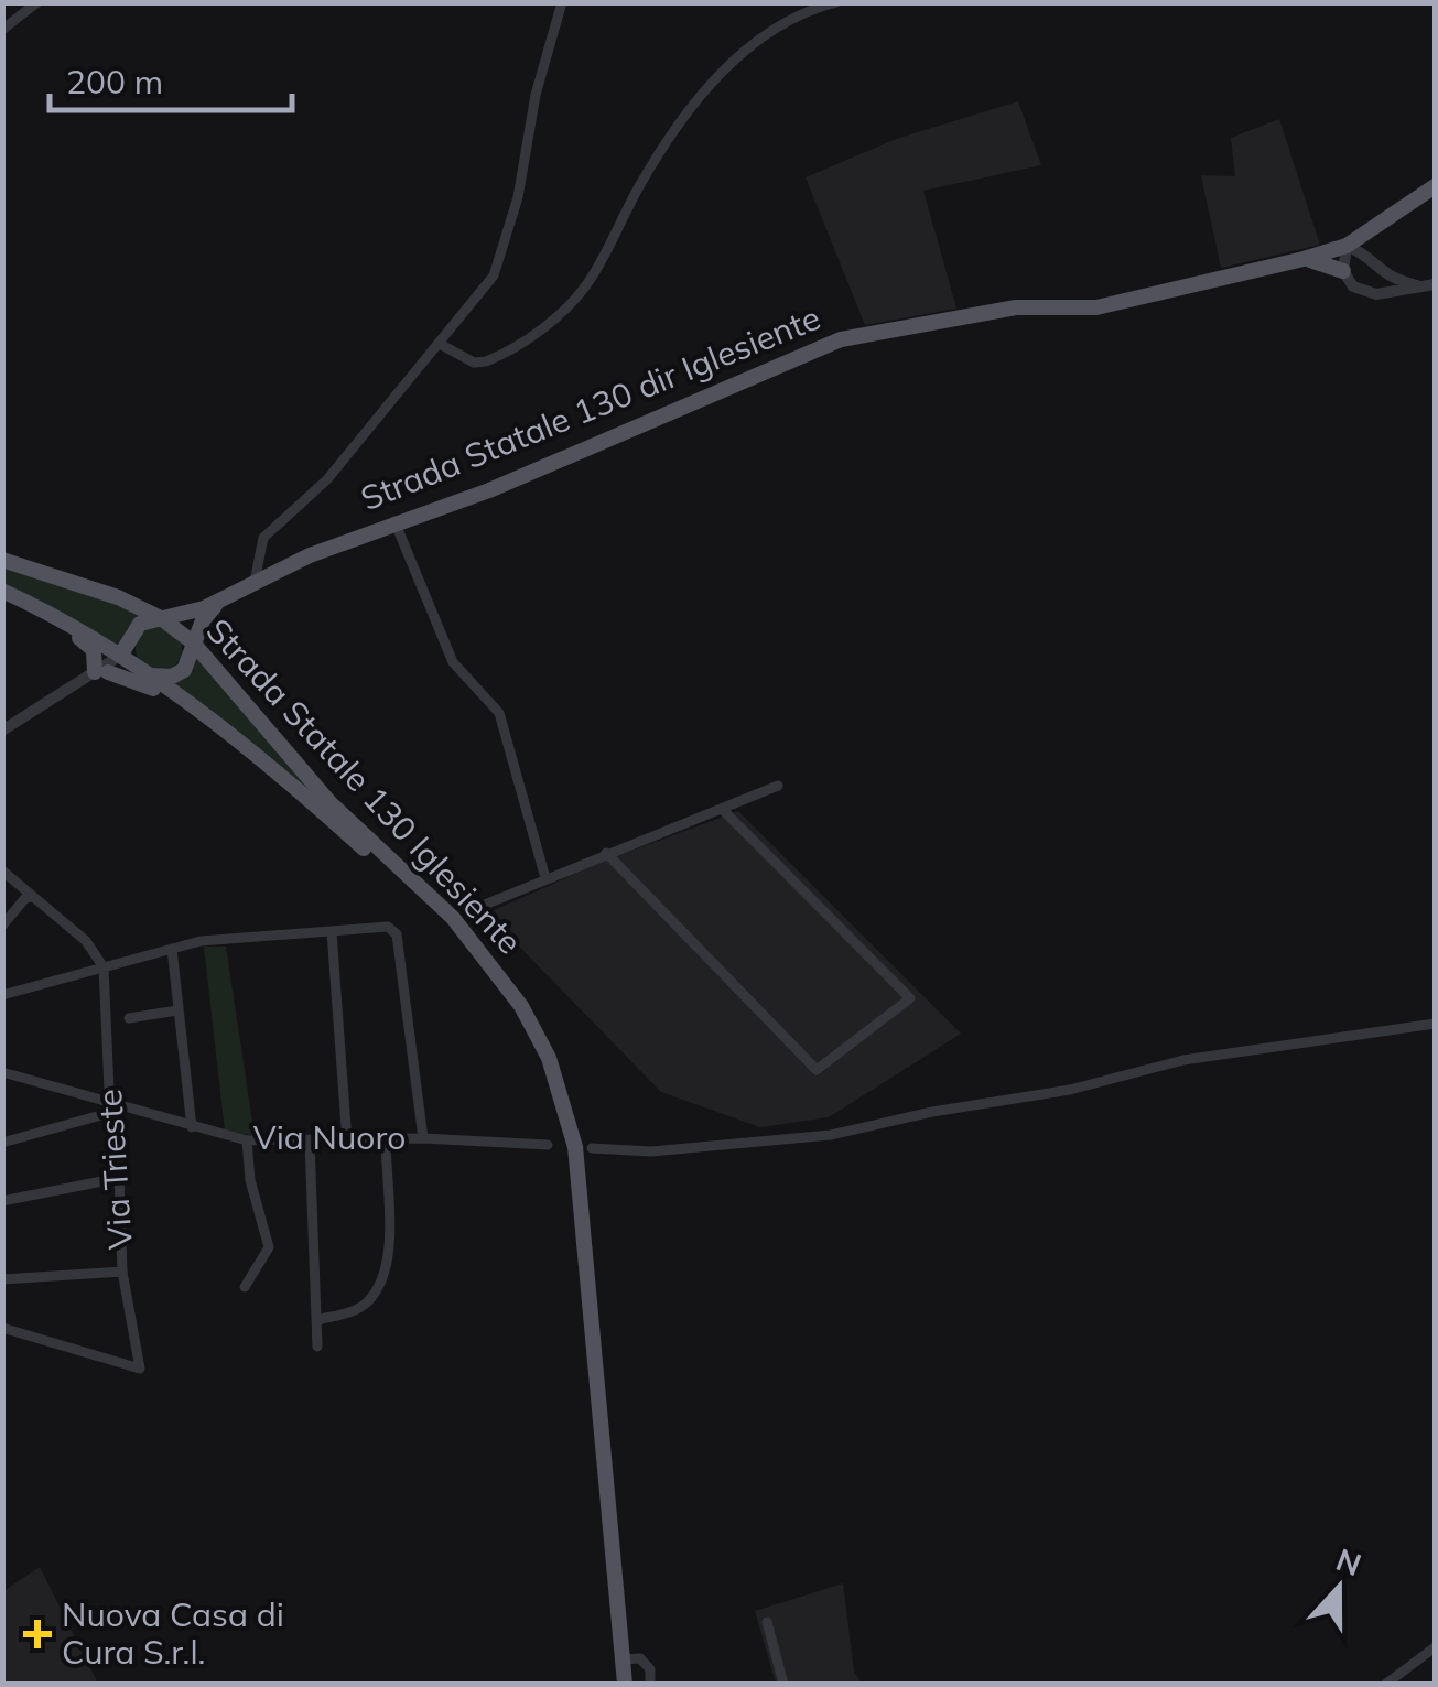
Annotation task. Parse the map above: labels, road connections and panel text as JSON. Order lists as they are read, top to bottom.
{
  "streets": {
    "main road": ["Strada Statale 130 dir Iglesiente", "Strada Statale 130 Iglesiente"],
    "street": ["Via Nuoro", "Via Trieste"]
  },
  "crossings": [
    ["Strada Statale 130 dir Iglesiente", "Strada Statale 130 Iglesiente"],
    ["Via Nuoro", "Via Trieste"]
  ],
  "places": {
    "health": ["Nuova Casa di Cura S.r.l."]
  },
  "scale_bar": "200 m",
  "north": "top"
}
